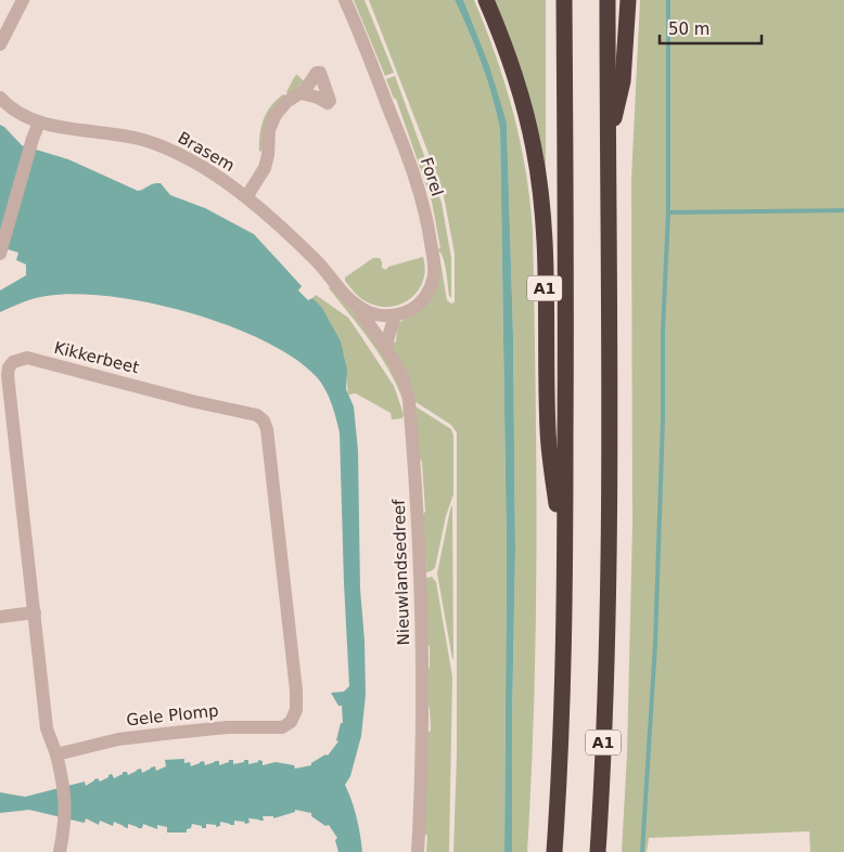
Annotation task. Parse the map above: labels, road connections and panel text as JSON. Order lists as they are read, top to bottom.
{
  "streets": {
    "highway": ["A1"],
    "street": [
      "Brasem",
      "Forel",
      "Kikkerbeet",
      "Nieuwlandsedreef",
      "Gele Plomp"
    ]
  },
  "crossings": [
    ["Brasem", "Nieuwlandsedreef"],
    ["Kikkerbeet", "Gele Plomp"]
  ],
  "scale_bar": "50 m"
}
